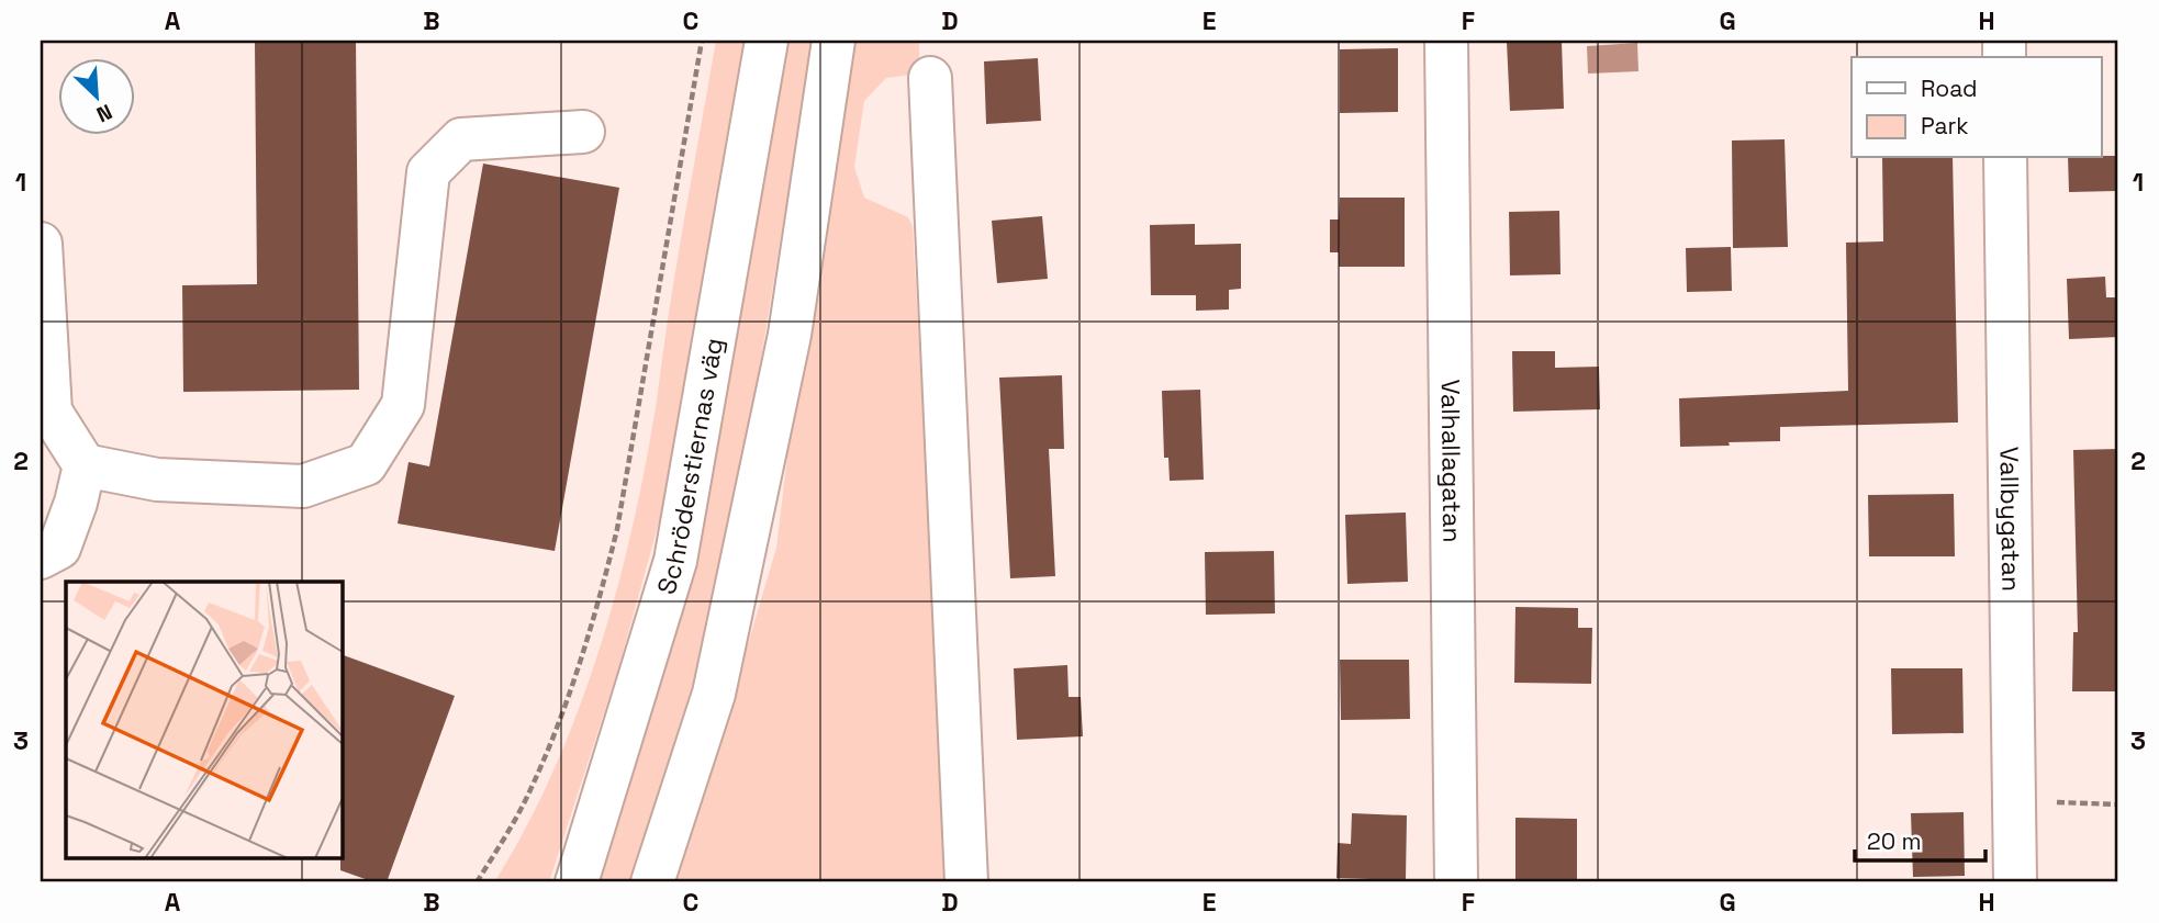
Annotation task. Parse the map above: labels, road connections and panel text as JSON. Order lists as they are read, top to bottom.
{
  "streets": {
    "street": ["Valhallagatan", "Schröderstiernas väg", "Vallbygatan"]
  },
  "legend": ["Road", "Park"],
  "scale_bar": "20 m",
  "north": "bottom right",
  "grid": {
    "columns": [
      "A",
      "B",
      "C",
      "D",
      "E",
      "F",
      "G",
      "H"
    ],
    "rows": ["1", "2", "3"]
  }
}
